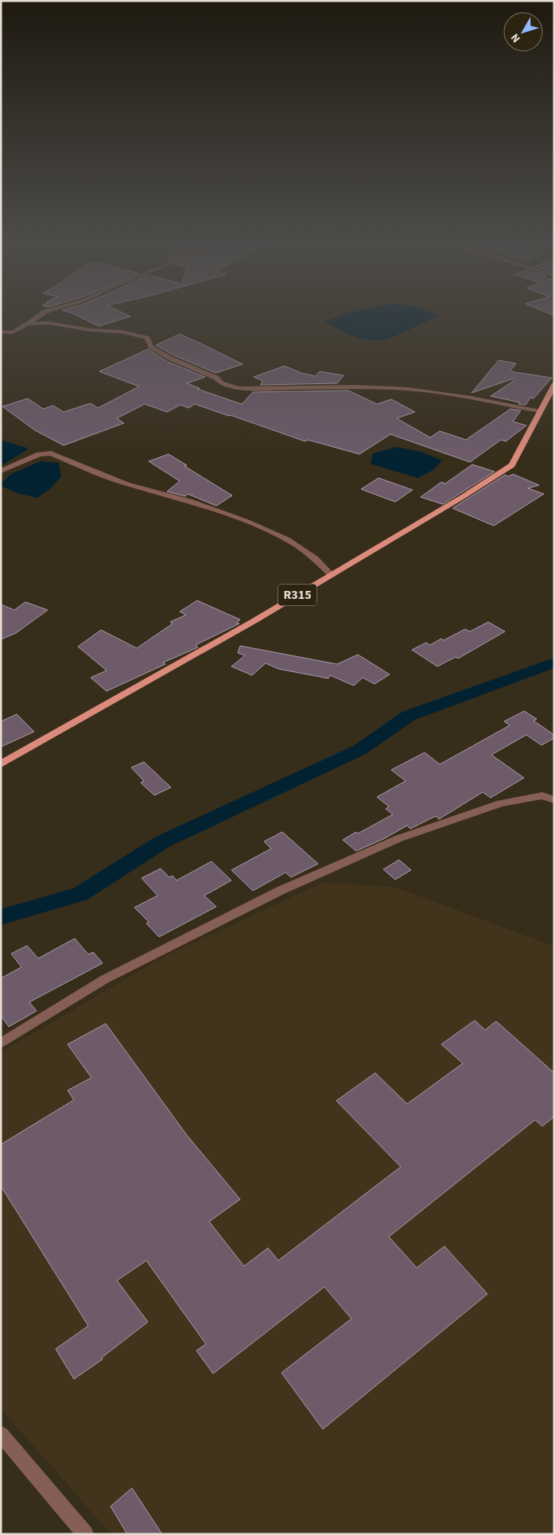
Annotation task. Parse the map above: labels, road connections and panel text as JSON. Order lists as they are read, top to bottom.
{
  "streets": {
    "main road": ["R315"]
  },
  "north": "bottom left"
}
